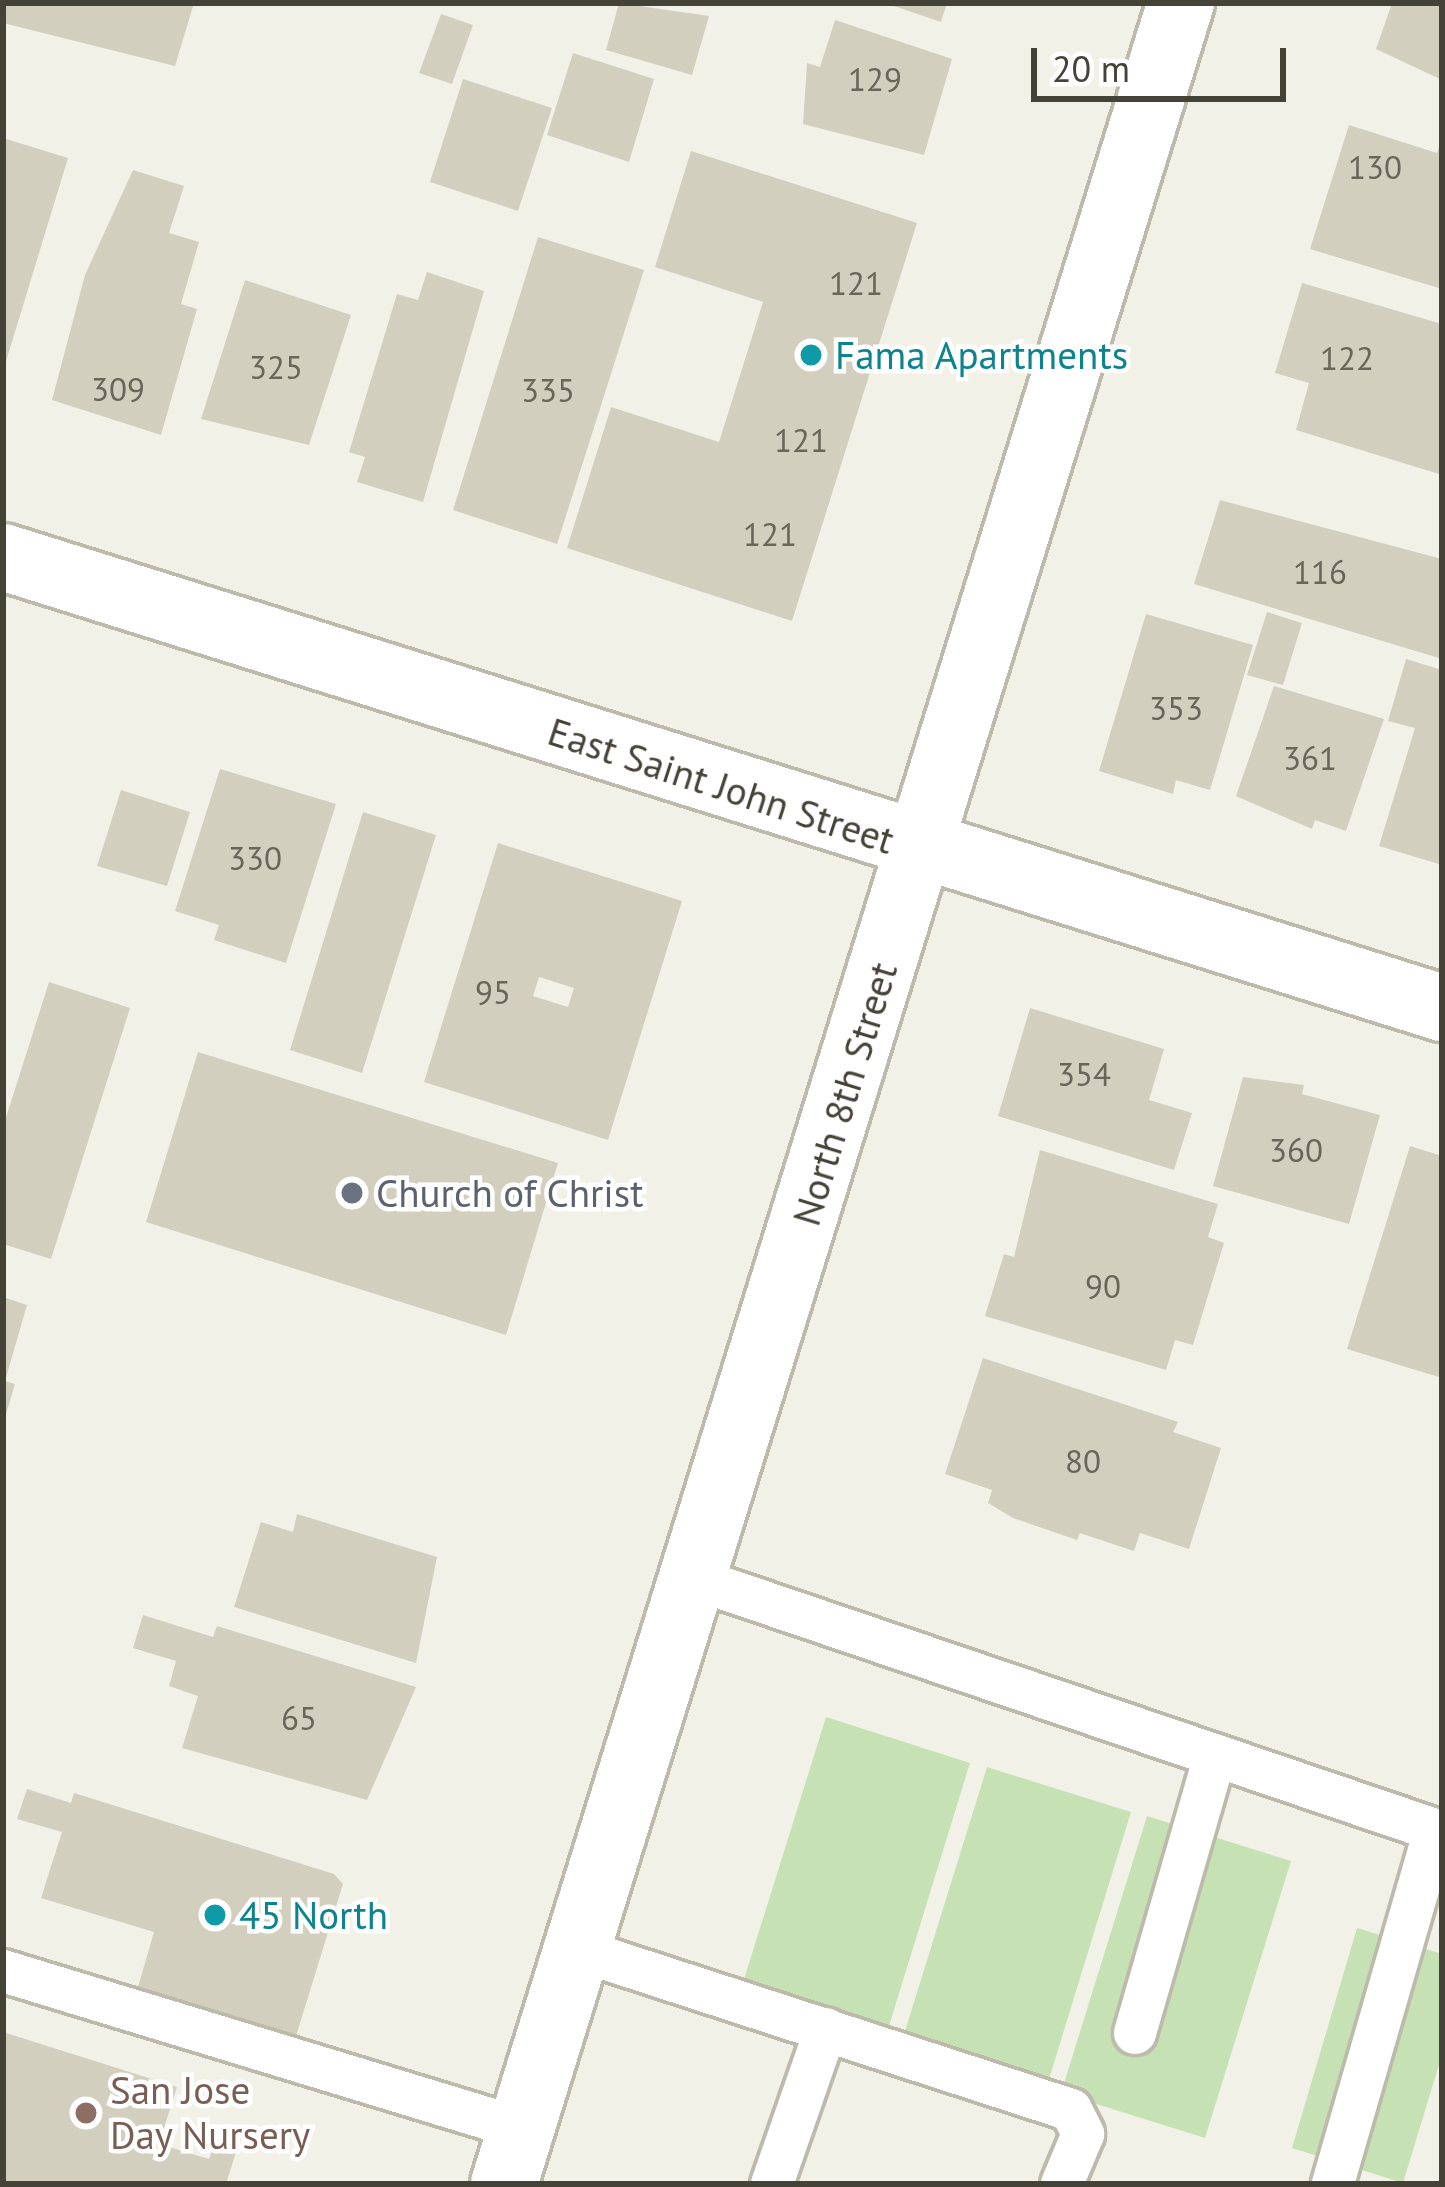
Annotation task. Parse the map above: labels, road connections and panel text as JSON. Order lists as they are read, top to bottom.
{
  "streets": {
    "street": ["East Saint John Street", "North 8th Street"]
  },
  "crossings": [
    ["East Saint John Street", "North 8th Street"]
  ],
  "places": [
    "Fama Apartments",
    "Church of Christ",
    "45 North",
    "San Jose Day Nursery"
  ],
  "house_numbers": [
    "129",
    "130",
    "121",
    "122",
    "325",
    "309",
    "335",
    "121",
    "121",
    "116",
    "353",
    "361",
    "330",
    "95",
    "354",
    "360",
    "90",
    "80",
    "65"
  ],
  "scale_bar": "20 m"
}
